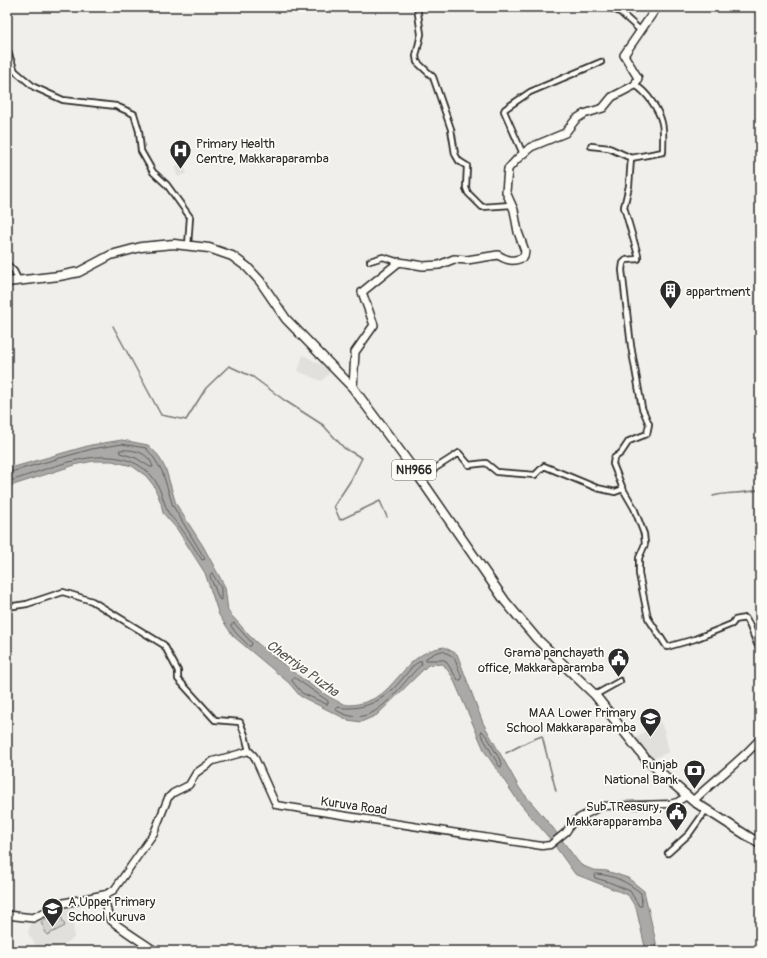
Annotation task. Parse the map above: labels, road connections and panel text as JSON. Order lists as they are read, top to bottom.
{
  "streets": {
    "highway": ["NH966"],
    "street": ["Kuruva Road"]
  },
  "crossings": [
    ["NH966", "Kuruva Road"]
  ],
  "water": ["Cherriya Puzha"],
  "places": {
    "hospital": ["Primary Health Centre, Makkaraparamba"],
    "building": ["appartment"],
    "public building": ["Grama panchayath office, Makkaraparamba", "Sub TReasury, Makkarapparamba"],
    "school or university": ["MAA Lower Primary School Makkaraparamba", "A Upper Primary School Kuruva"],
    "bank": ["Punjab National Bank"]
  }
}
